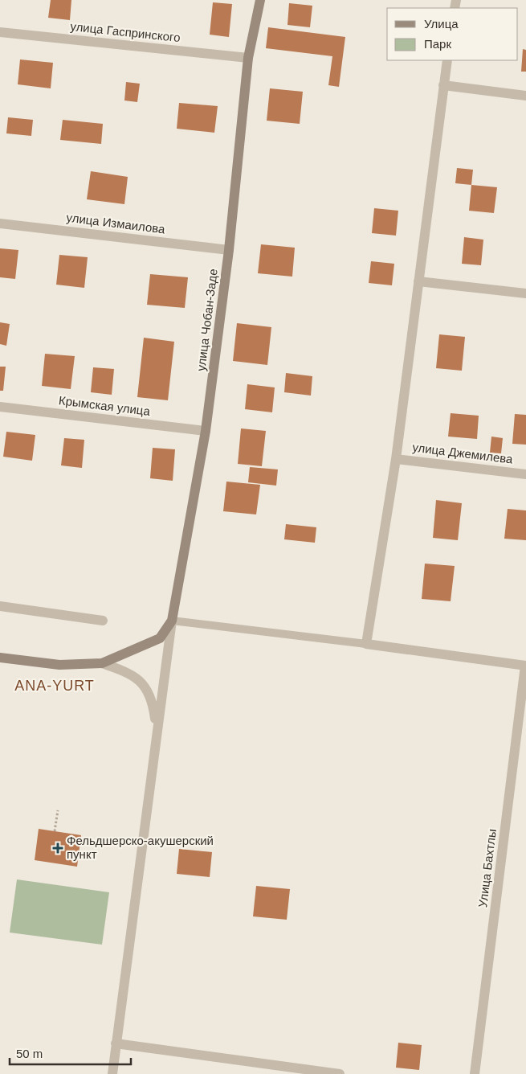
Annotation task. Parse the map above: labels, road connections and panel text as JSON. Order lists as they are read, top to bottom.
{
  "streets": {
    "main road": ["улица Чобан-Заде"],
    "street": [
      "улица Гаспринского",
      "улица Измаилова",
      "Крымская улица",
      "улица Джемилева",
      "Улица Бахтлы"
    ]
  },
  "crossings": [
    ["улица Гаспринского", "улица Чобан-Заде"],
    ["улица Измаилова", "улица Чобан-Заде"],
    ["улица Чобан-Заде", "Крымская улица"]
  ],
  "districts": ["ANA-YURT"],
  "places": {
    "health": ["Фельдшерско-акушерский пункт"]
  },
  "legend": ["Улица", "Парк"],
  "scale_bar": "50 m"
}
